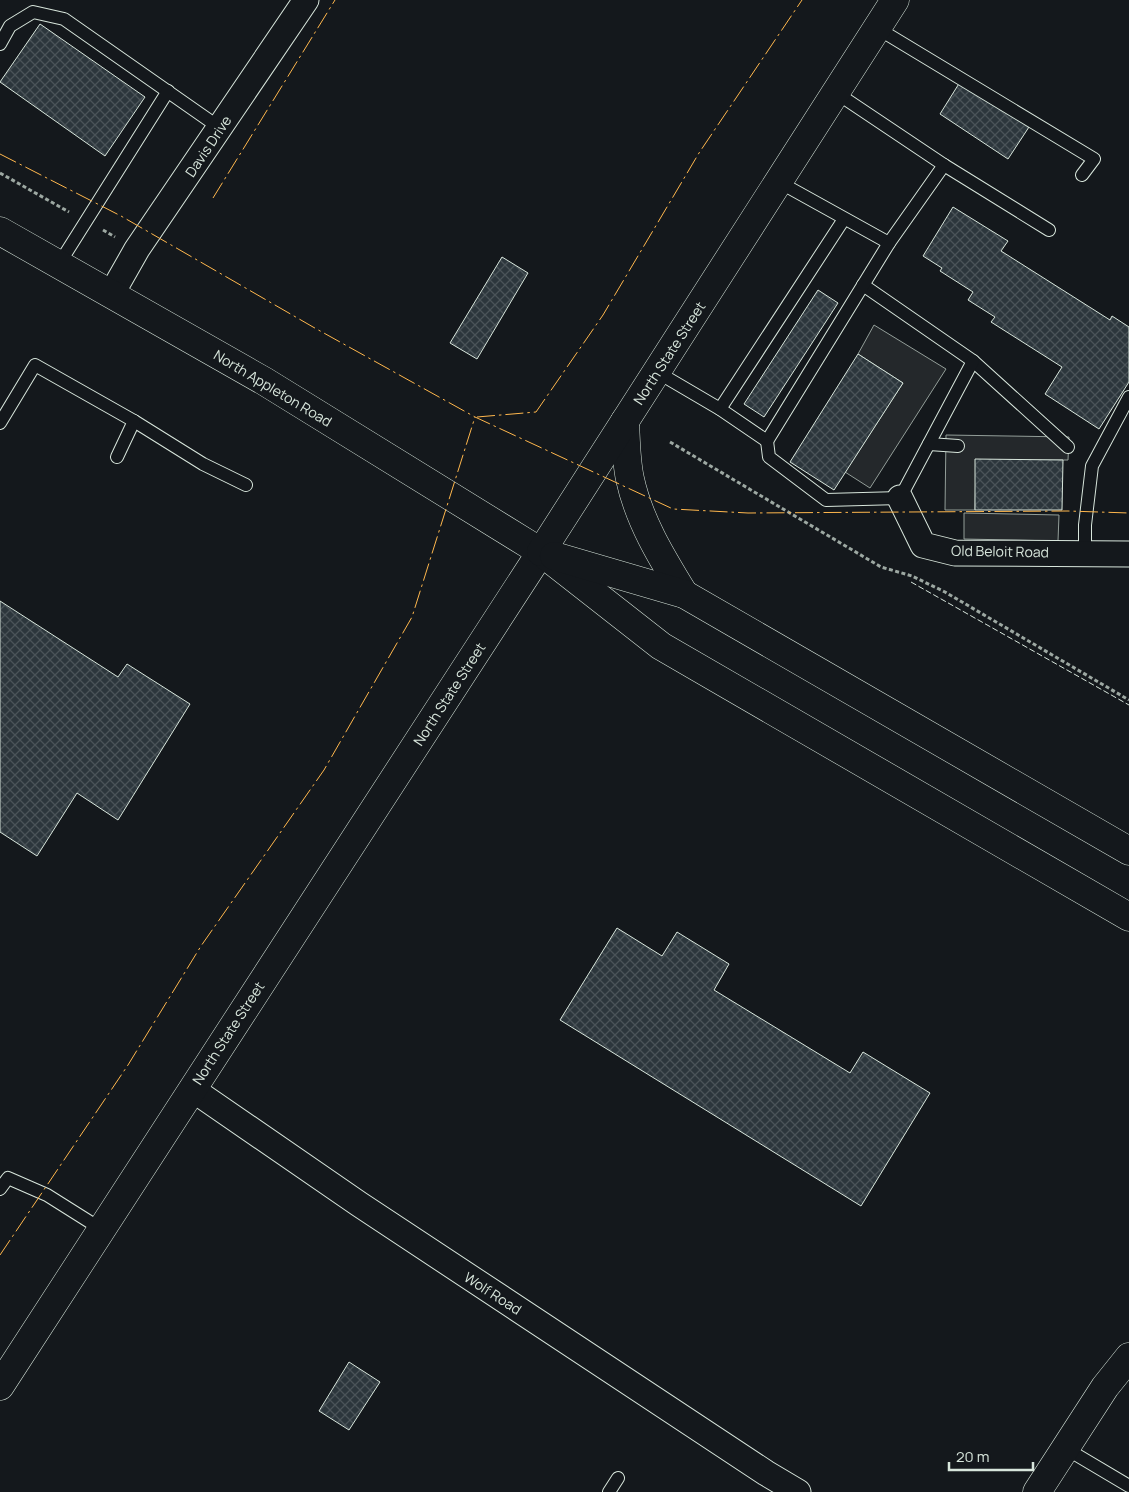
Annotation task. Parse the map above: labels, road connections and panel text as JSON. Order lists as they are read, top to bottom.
{
  "streets": {
    "main road": ["North State Street", "North Appleton Road"],
    "street": ["Davis Drive", "Old Beloit Road", "Wolf Road"]
  },
  "crossings": [
    ["Davis Drive", "North Appleton Road"],
    ["North State Street", "North Appleton Road"],
    ["North State Street", "Wolf Road"]
  ],
  "scale_bar": "20 m"
}
